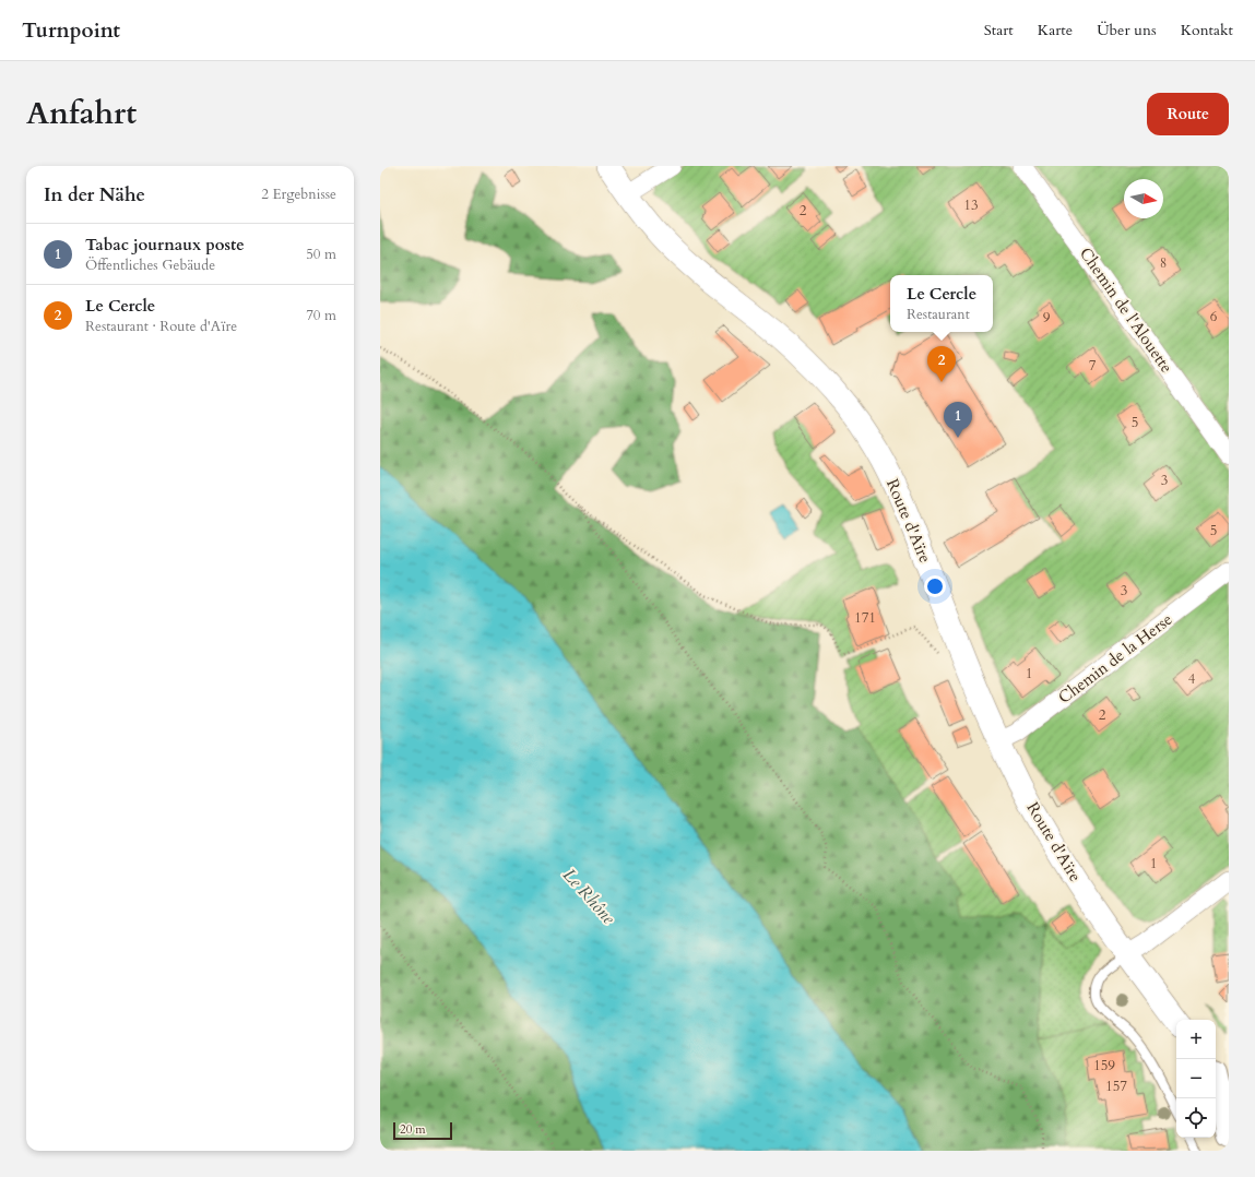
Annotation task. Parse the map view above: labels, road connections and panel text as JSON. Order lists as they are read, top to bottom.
{
  "streets": {
    "street": ["Chemin de l'Alouette", "Route d'Aïre", "Chemin de la Herse"]
  },
  "crossings": [
    ["Route d'Aïre", "Chemin de la Herse"]
  ],
  "water": ["Le Rhône"],
  "house_numbers": [
    "13",
    "2",
    "8",
    "6",
    "9",
    "7",
    "5",
    "3",
    "5",
    "3",
    "171",
    "1",
    "4",
    "2",
    "1",
    "159",
    "157"
  ],
  "scale_bar": "20 m",
  "north": "right",
  "page": {
    "header": "Turnpoint",
    "nav": [
      "Start",
      "Karte",
      "Über uns",
      "Kontakt"
    ],
    "title": "Anfahrt",
    "buttons": "Route",
    "heading": ["In der Nähe", "2 Ergebnisse"],
    "list": [
      {
        "mark": "1",
        "name": "Tabac journaux poste",
        "note": "Öffentliches Gebäude",
        "value": "50 m"
      },
      {
        "mark": "2",
        "name": "Le Cercle",
        "note": "Restaurant · Route d'Aïre",
        "value": "70 m"
      }
    ],
    "popup": ["Le Cercle", "Restaurant"],
    "pins": ["2", "1"],
    "map_buttons": ["+", "−"],
    "scale": "20 m"
  }
}
